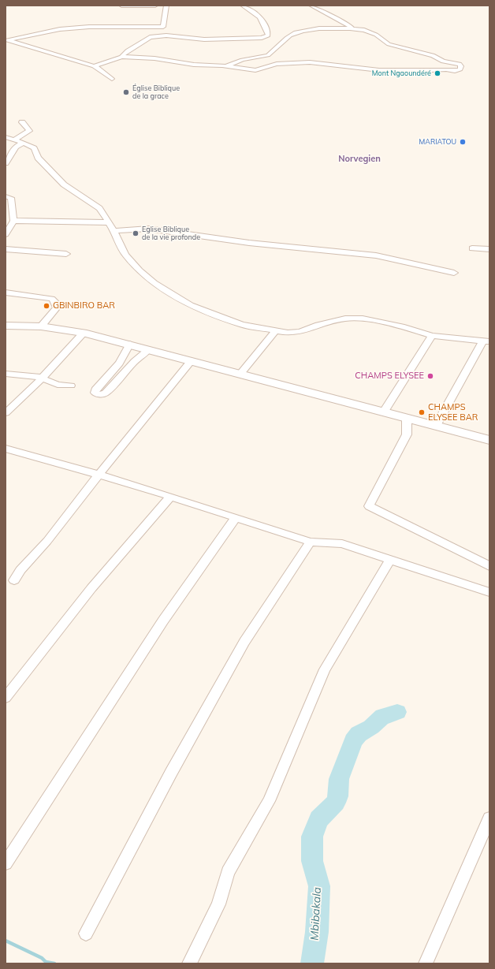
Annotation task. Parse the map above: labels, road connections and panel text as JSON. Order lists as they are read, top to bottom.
{
  "districts": ["Norvegien"],
  "water": ["Mbibakala"],
  "places": [
    "Mont Ngaoundéré",
    "Église Biblique de la grace",
    "MARIATOU",
    "Eglise Biblique de la vie profonde",
    "GBINBIRO BAR",
    "CHAMPS ELYSEE",
    "CHAMPS ELYSEE BAR"
  ]
}
